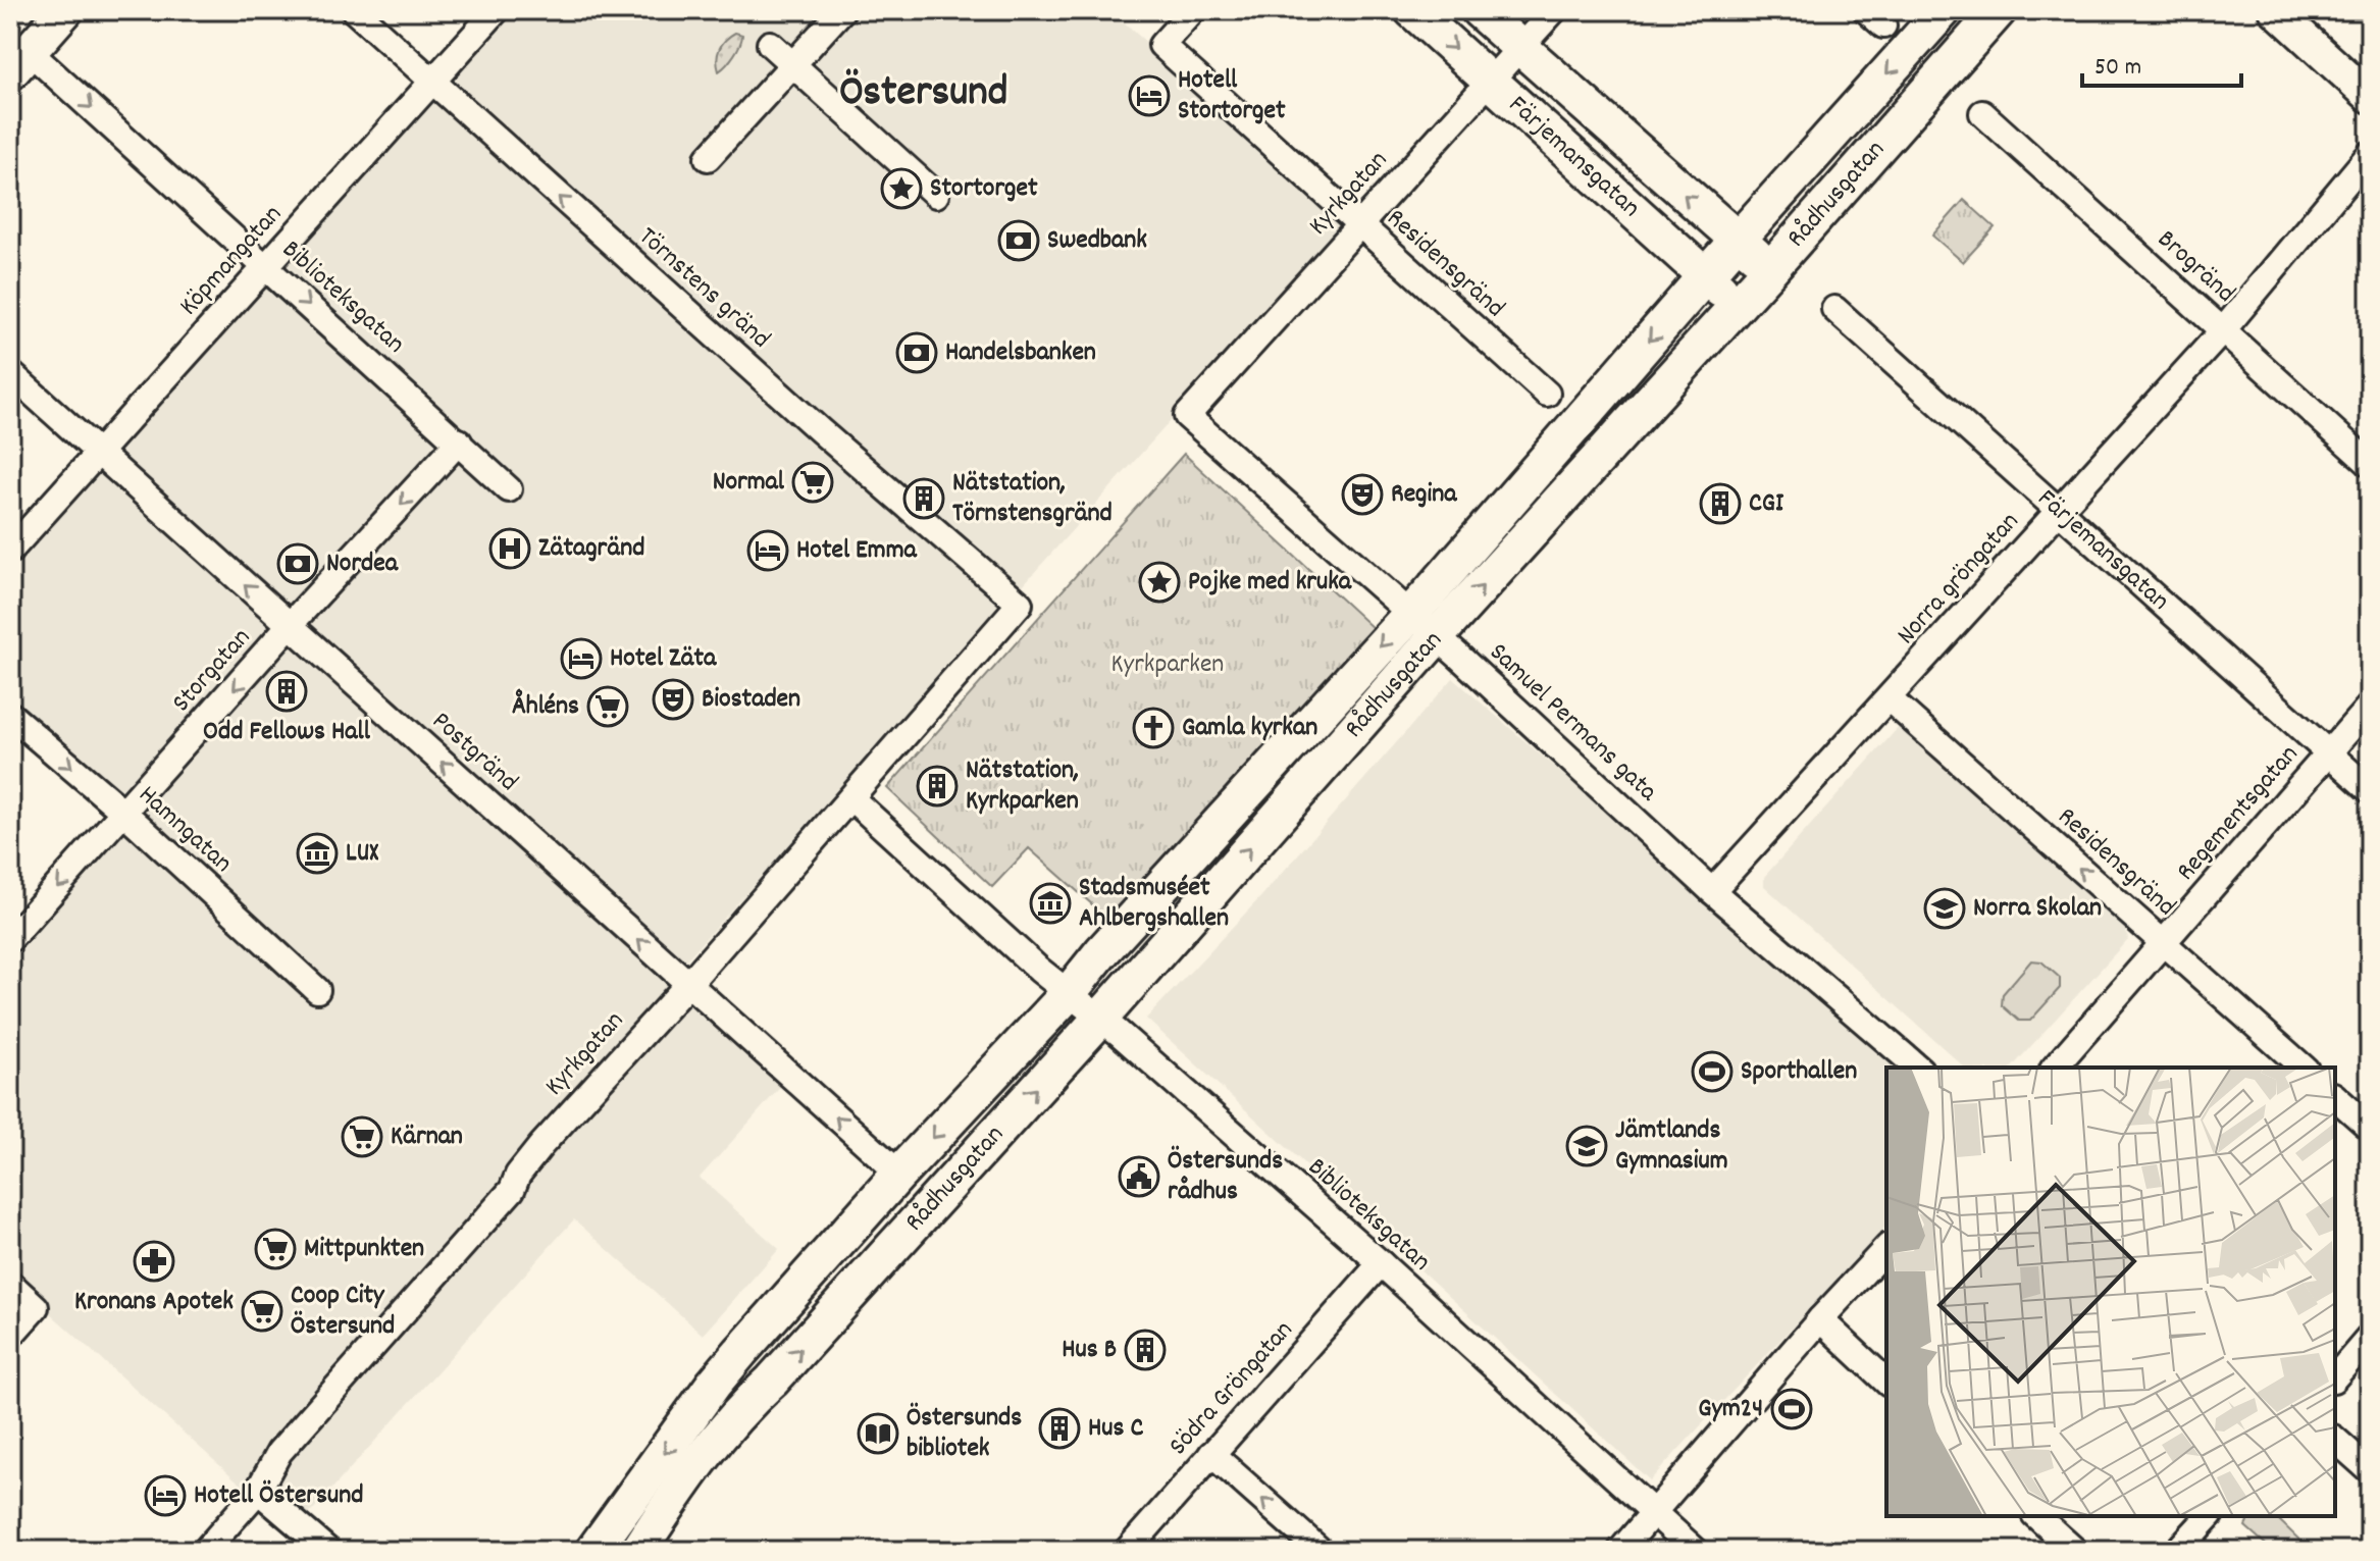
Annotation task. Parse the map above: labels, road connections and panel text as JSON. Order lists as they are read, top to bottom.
{
  "streets": {
    "main road": ["Färjemansgatan", "Rådhusgatan"],
    "street": [
      "Kyrkgatan",
      "Köpmangatan",
      "Residensgränd",
      "Brogränd",
      "Törnstens gränd",
      "Biblioteksgatan",
      "Norra gröngatan",
      "Storgatan",
      "Samuel Permans gata",
      "Postgränd",
      "Regementsgatan",
      "Hamngatan",
      "Södra Gröngatan"
    ]
  },
  "crossings": [
    ["Färjemansgatan", "Kyrkgatan"],
    ["Färjemansgatan", "Rådhusgatan"],
    ["Färjemansgatan", "Norra gröngatan"],
    ["Färjemansgatan", "Regementsgatan"],
    ["Kyrkgatan", "Residensgränd"],
    ["Kyrkgatan", "Törnstens gränd"],
    ["Kyrkgatan", "Biblioteksgatan"],
    ["Kyrkgatan", "Samuel Permans gata"],
    ["Kyrkgatan", "Postgränd"],
    ["Rådhusgatan", "Biblioteksgatan"],
    ["Rådhusgatan", "Samuel Permans gata"],
    ["Rådhusgatan", "Postgränd"],
    ["Köpmangatan", "Törnstens gränd"],
    ["Köpmangatan", "Biblioteksgatan"],
    ["Köpmangatan", "Postgränd"],
    ["Residensgränd", "Norra gröngatan"],
    ["Residensgränd", "Regementsgatan"],
    ["Brogränd", "Norra gröngatan"],
    ["Biblioteksgatan", "Storgatan"],
    ["Biblioteksgatan", "Södra Gröngatan"],
    ["Norra gröngatan", "Samuel Permans gata"],
    ["Storgatan", "Postgränd"],
    ["Storgatan", "Hamngatan"]
  ],
  "one_way": [
    "Törnstens gränd",
    "Storgatan",
    "Postgränd",
    "Hamngatan"
  ],
  "districts": ["Östersund"],
  "parks": ["Kyrkparken"],
  "places": {
    "hotel": [
      "Hotell Stortorget",
      "Hotel Emma",
      "Hotel Zäta",
      "Hotell Östersund"
    ],
    "place": ["Stortorget", "Pojke med kruka"],
    "bank": ["Swedbank", "Handelsbanken", "Nordea"],
    "supermarket": [
      "Normal",
      "Åhléns",
      "Kärnan",
      "Mittpunkten",
      "Coop City Östersund"
    ],
    "theatre": ["Regina", "Biostaden"],
    "building": [
      "Nätstation, Törnstensgränd",
      "CGI",
      "Odd Fellows Hall",
      "Nätstation, Kyrkparken",
      "Hus B",
      "Hus C"
    ],
    "hospital": ["Zätagränd"],
    "church": ["Gamla kyrkan"],
    "museum": ["LUX", "Stadsmuséet Ahlbergshallen"],
    "school or university": ["Norra Skolan", "Jämtlands Gymnasium"],
    "sports": ["Sporthallen", "Gym24"],
    "public building": ["Östersunds rådhus"],
    "pharmacy": ["Kronans Apotek"],
    "library": ["Östersunds bibliotek"]
  },
  "scale_bar": "50 m"
}
